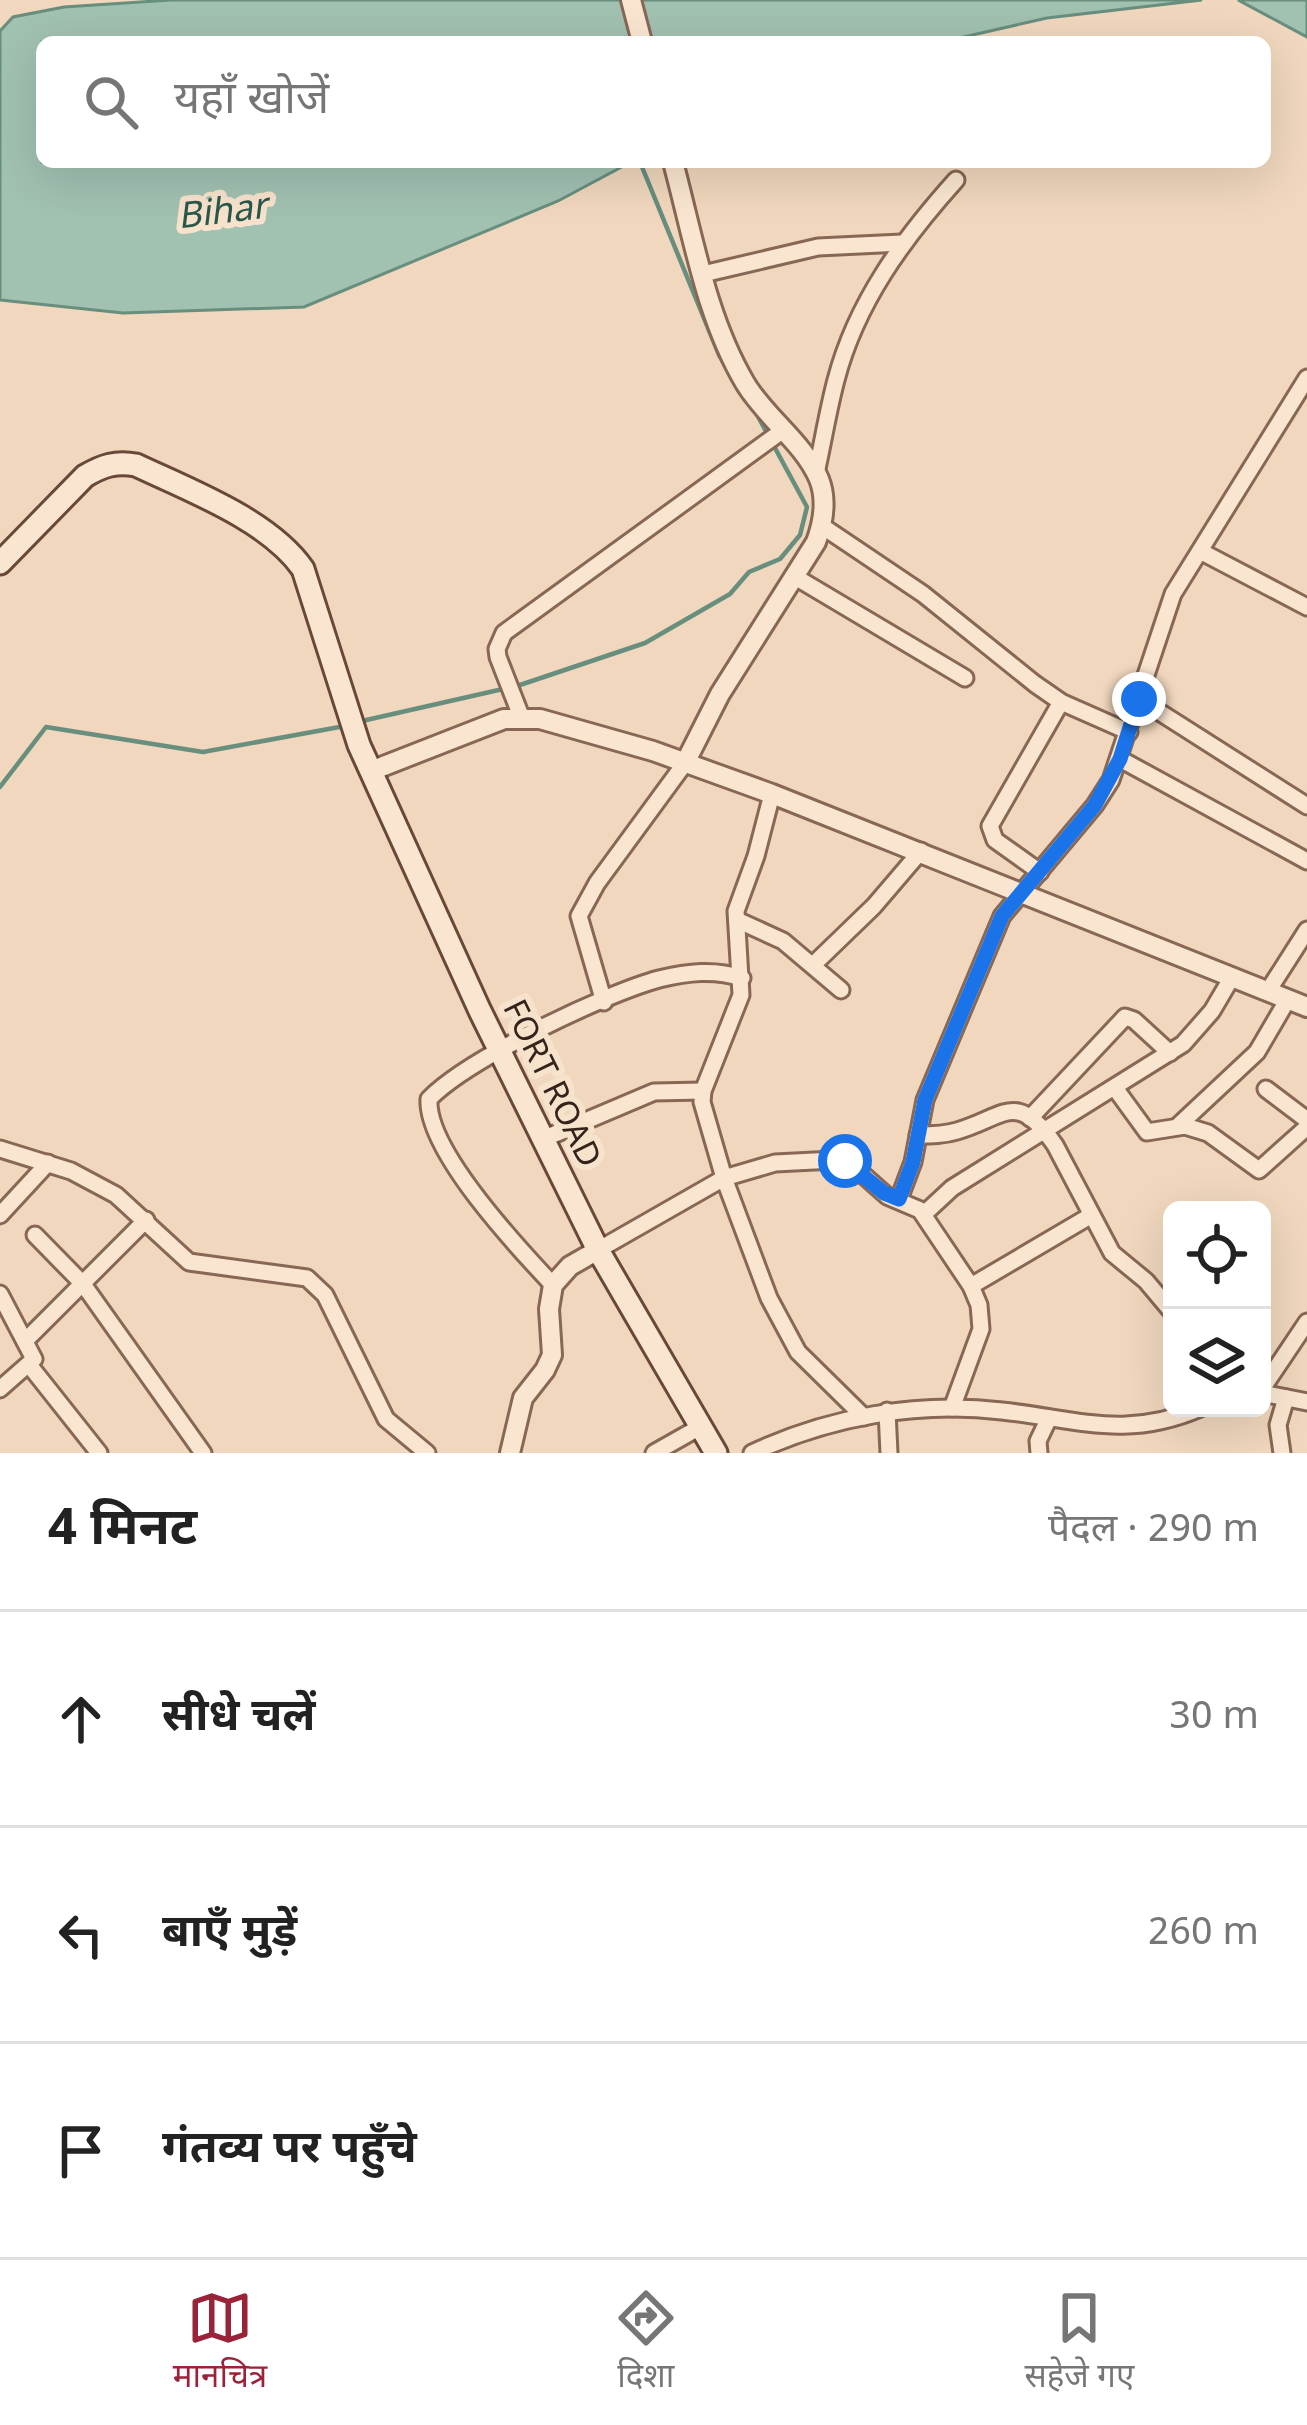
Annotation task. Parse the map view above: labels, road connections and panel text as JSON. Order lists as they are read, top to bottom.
{
  "streets": {
    "main road": ["FORT ROAD"]
  },
  "water": ["Bihar"],
  "page": {
    "search": "यहाँ खोजें",
    "heading": ["4 मिनट", "पैदल · 290 m"],
    "list": [
      ["सीधे चलें", "30 m"],
      ["बाएँ मुड़ें", "260 m"],
      "गंतव्य पर पहुँचे"
    ],
    "nav": ["मानचित्र", "दिशा", "सहेजे गए"]
  }
}
